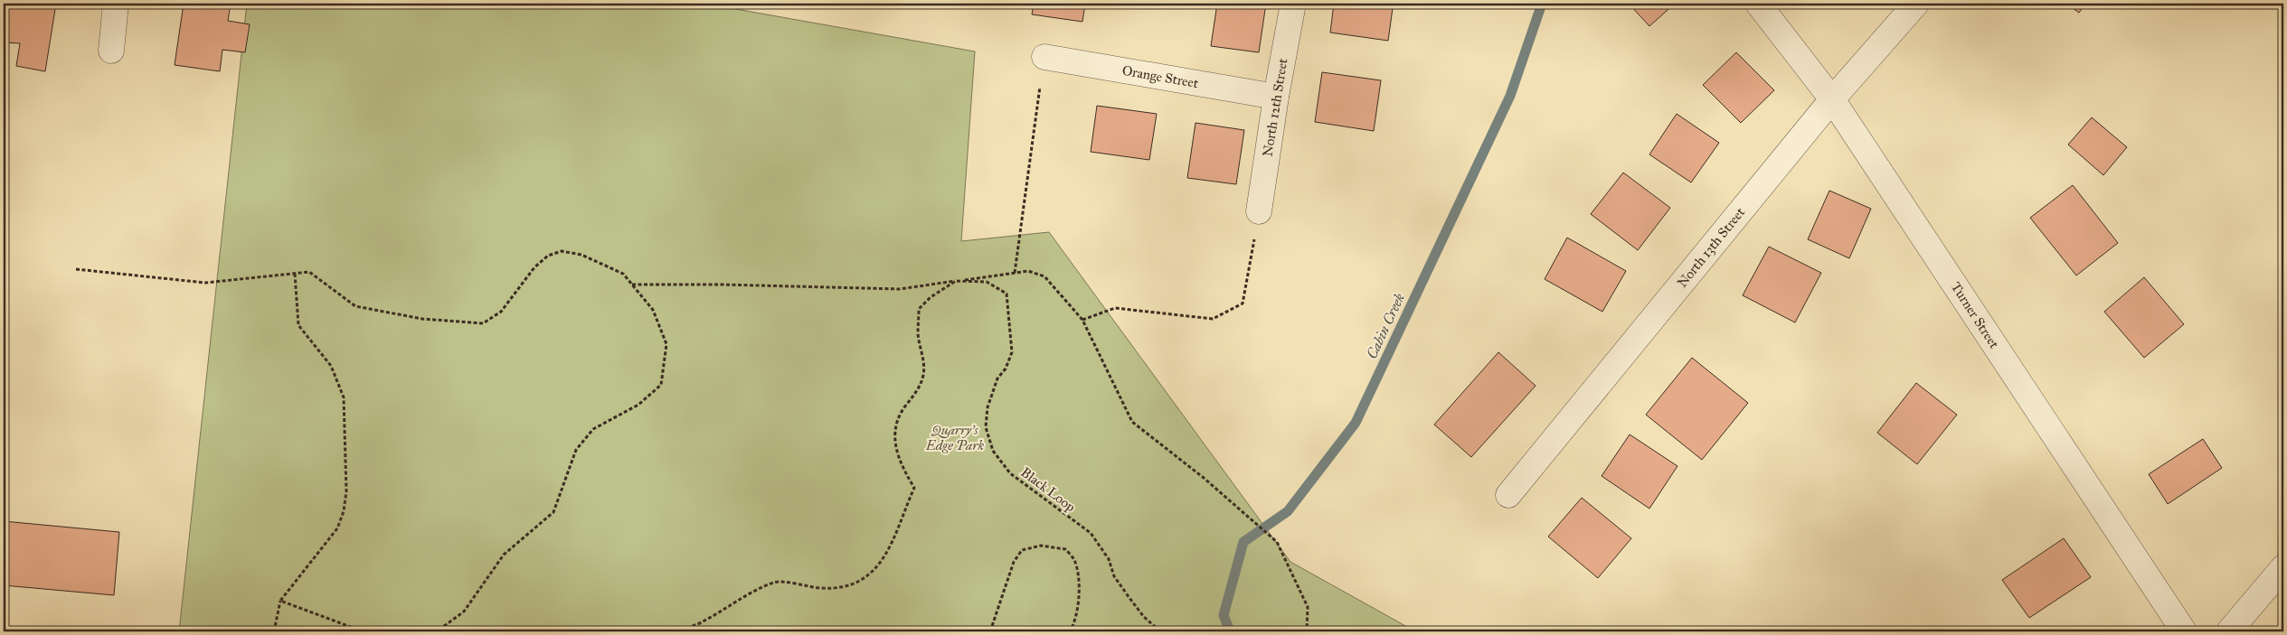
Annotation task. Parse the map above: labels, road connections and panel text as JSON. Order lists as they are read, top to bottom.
{
  "streets": {
    "street": [
      "Orange Street",
      "North 12th Street",
      "North 13th Street",
      "Turner Street"
    ],
    "path": ["Black Loop"]
  },
  "crossings": [
    ["Orange Street", "North 12th Street"],
    ["North 13th Street", "Turner Street"]
  ],
  "water": ["Cabin Creek"],
  "parks": ["Quarry's Edge Park"]
}
